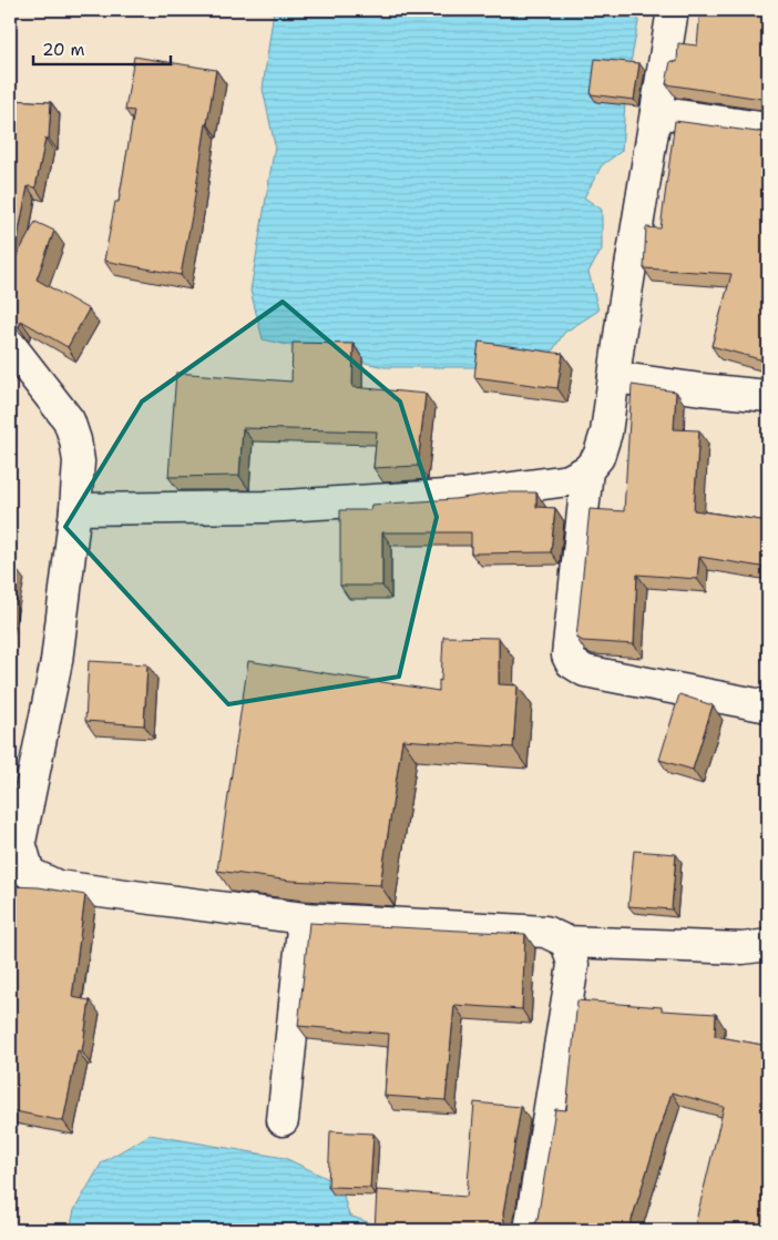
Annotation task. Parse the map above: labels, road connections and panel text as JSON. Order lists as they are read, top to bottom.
{
  "scale_bar": "20 m"
}
